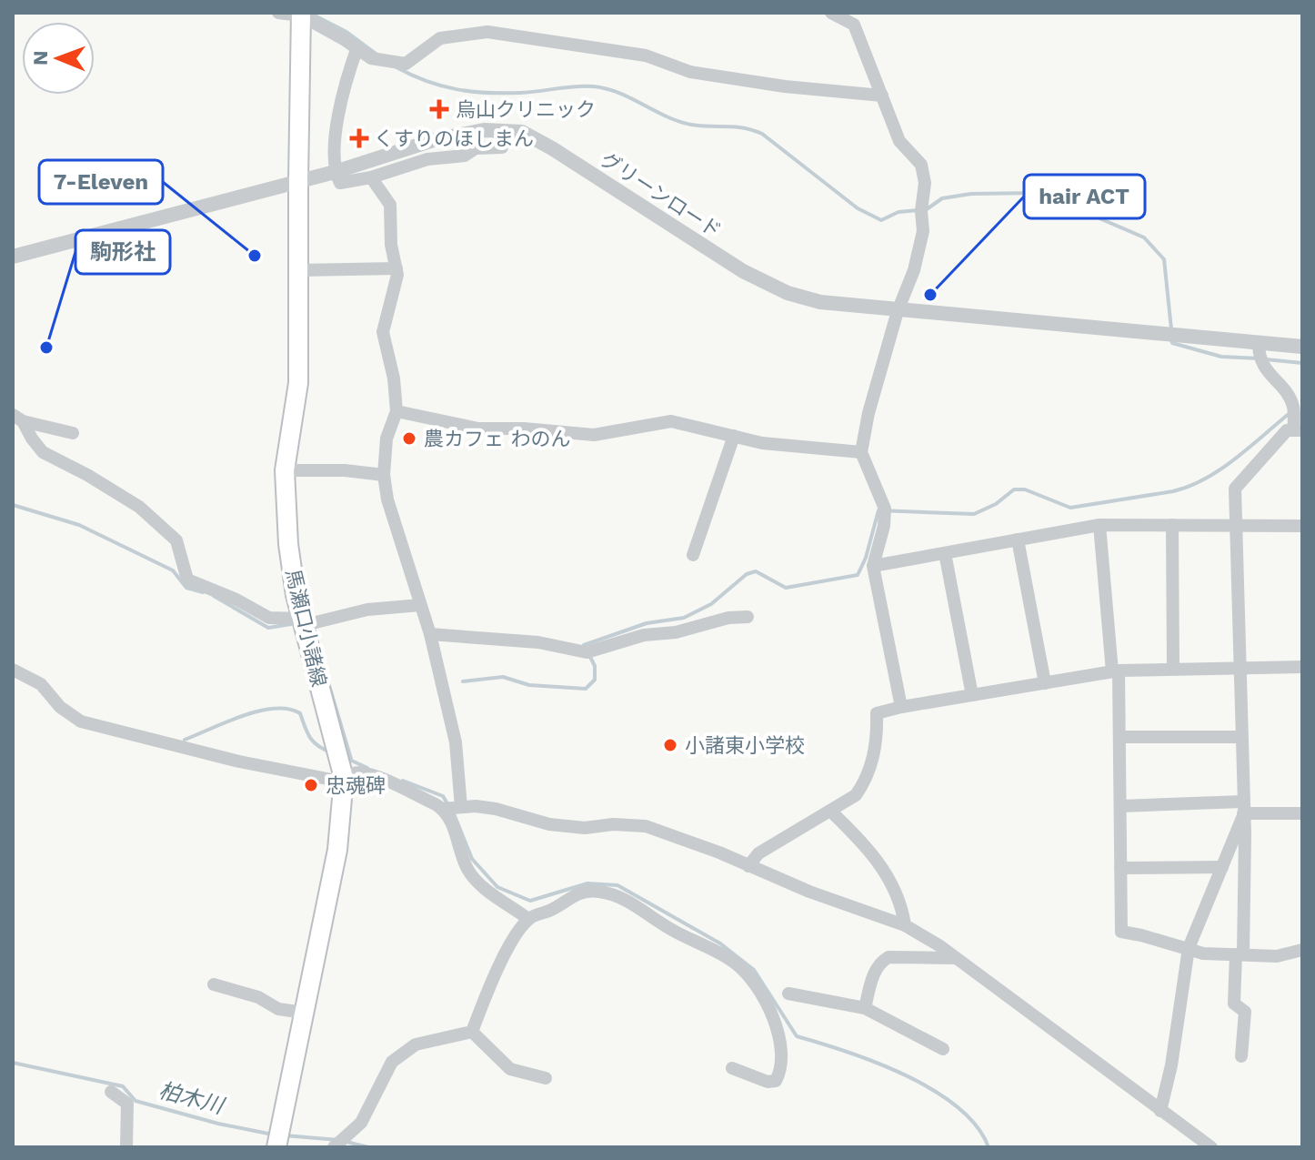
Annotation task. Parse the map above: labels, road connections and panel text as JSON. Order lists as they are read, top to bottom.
{
  "streets": {
    "main road": ["馬瀬口小諸線"],
    "street": ["グリーンロード"]
  },
  "crossings": [
    ["グリーンロード", "馬瀬口小諸線"]
  ],
  "water": ["柏木川"],
  "places": {
    "health": ["烏山クリニック", "くすりのほしまん"],
    "other": [
      "7-Eleven",
      "hair ACT",
      "駒形社",
      "農カフェ わのん",
      "小諸東小学校",
      "忠魂碑"
    ]
  },
  "north": "left"
}
